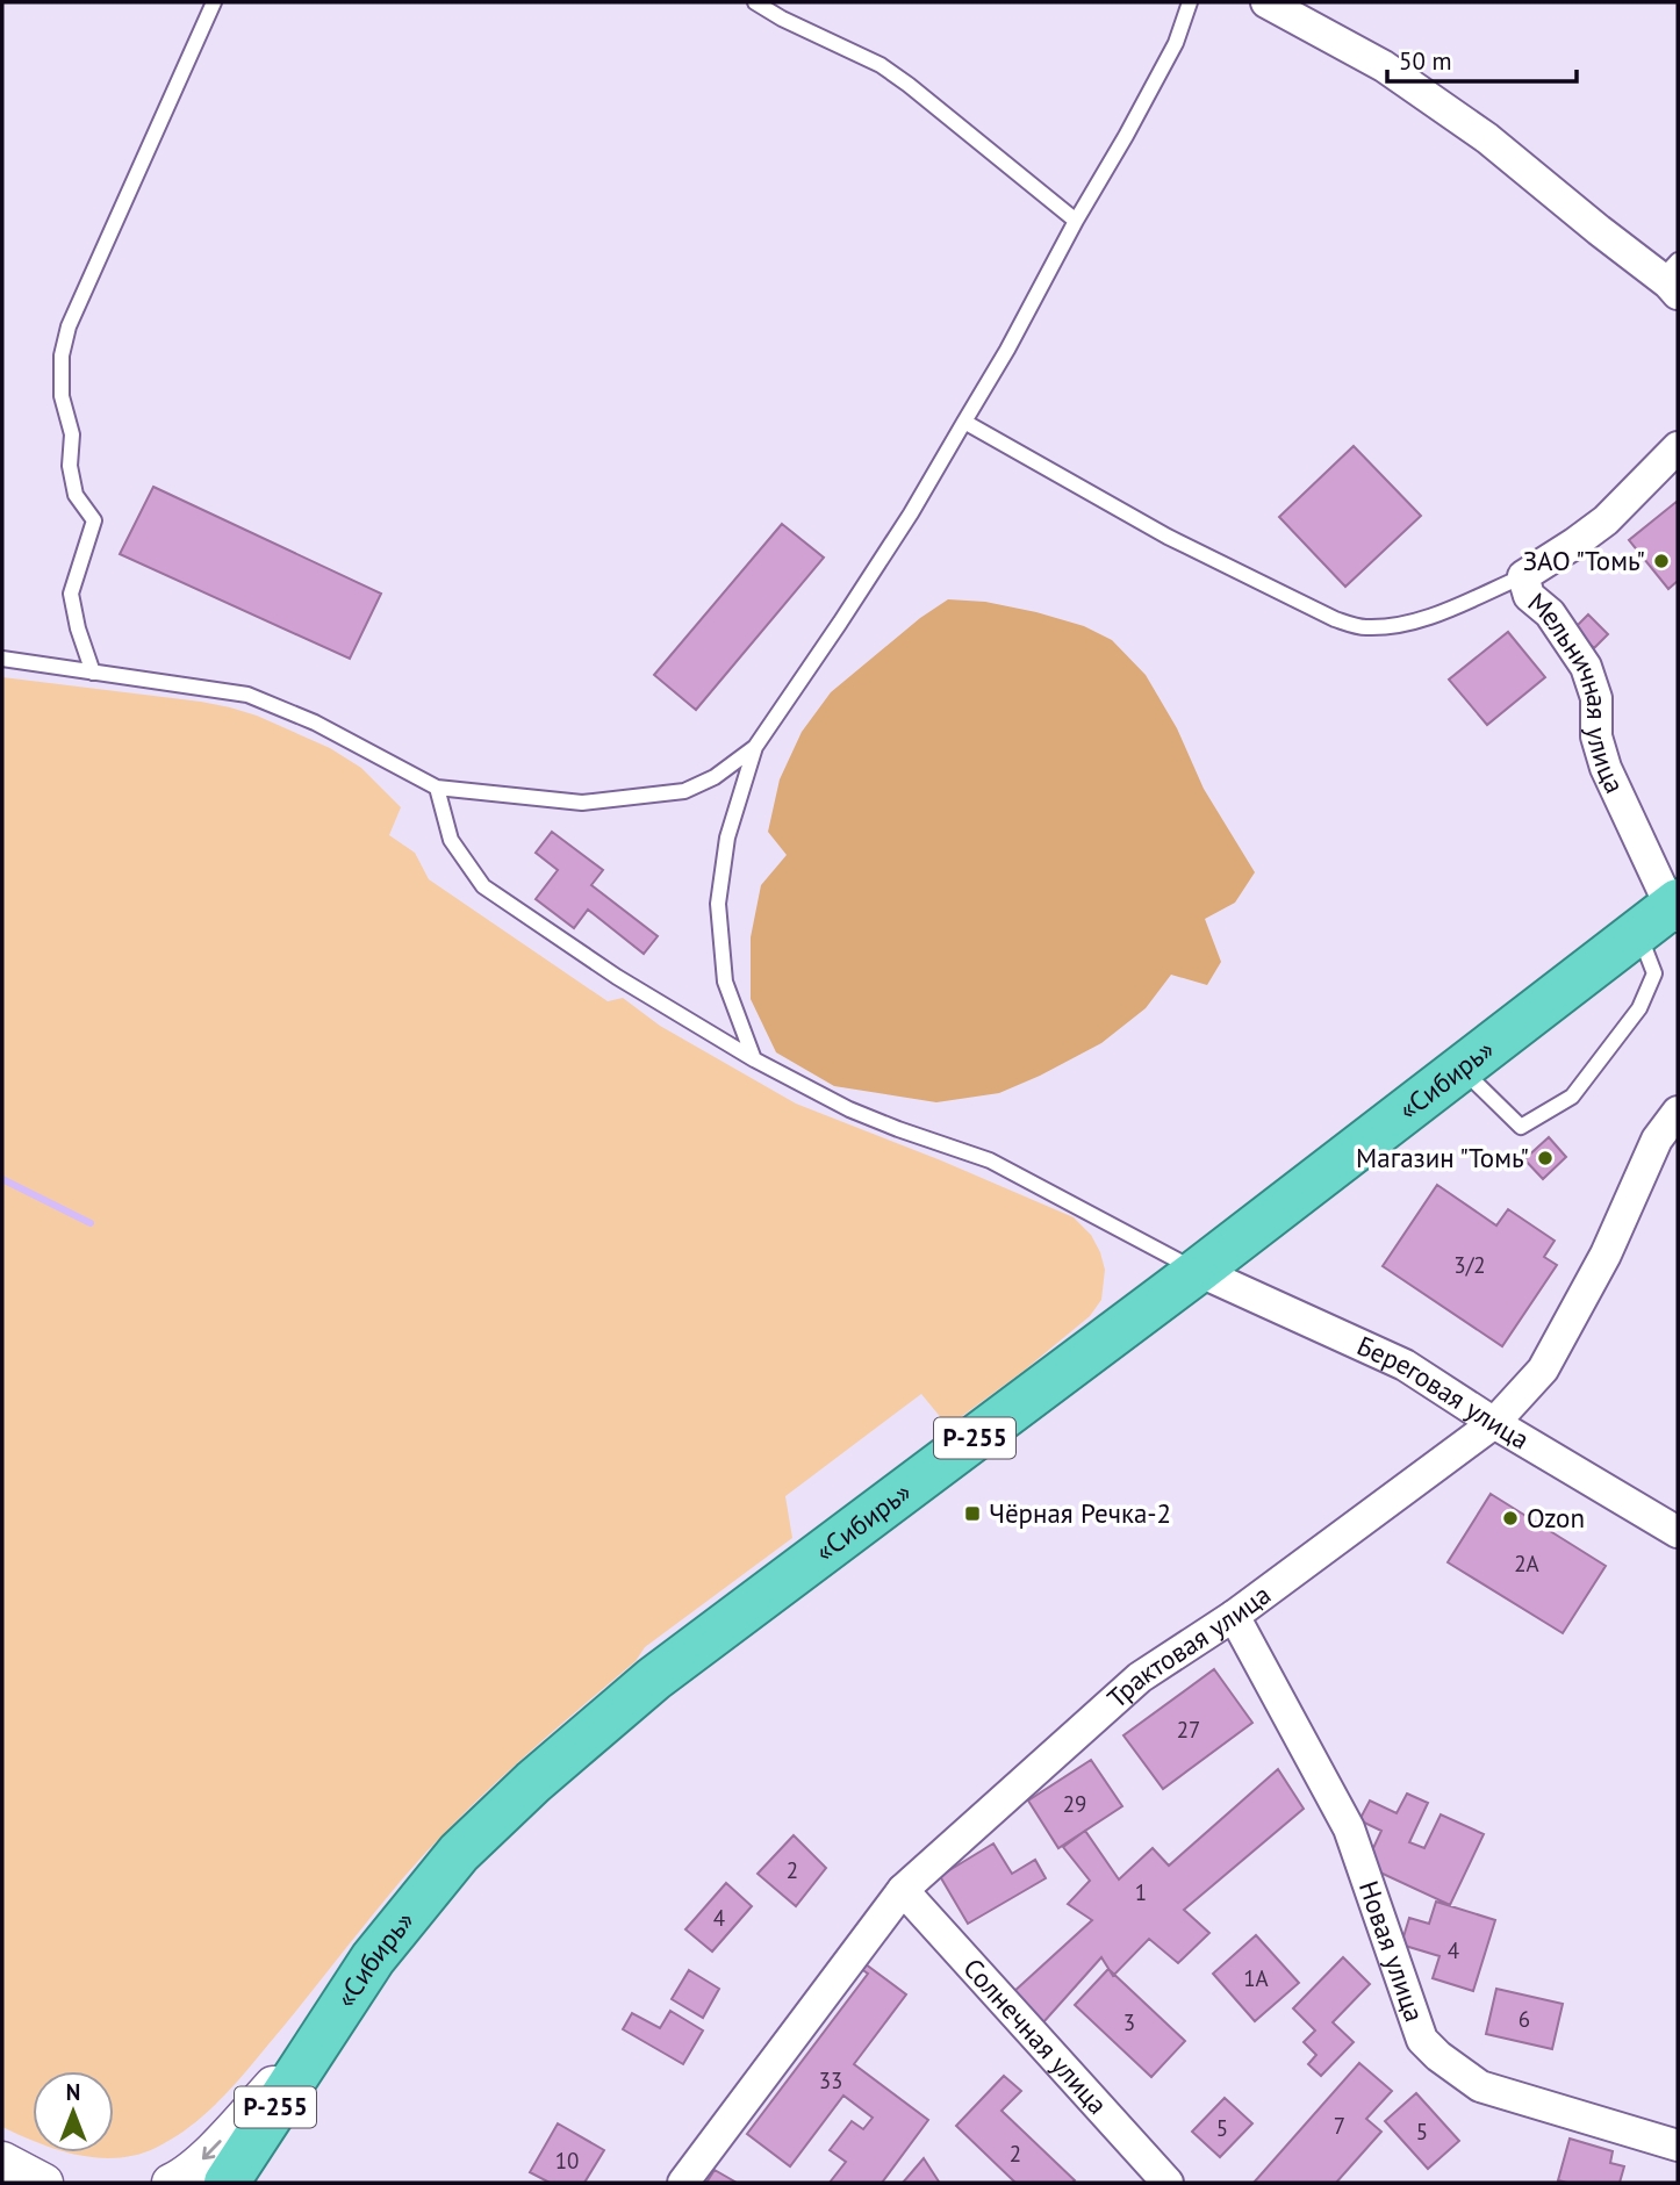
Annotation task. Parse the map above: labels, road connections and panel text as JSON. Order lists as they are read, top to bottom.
{
  "streets": {
    "highway": ["«Сибирь»", "Р-255"],
    "street": [
      "Мельничная улица",
      "Береговая улица",
      "Трактовая улица",
      "Новая улица",
      "Солнечная улица"
    ]
  },
  "crossings": [
    ["Мельничная улица", "«Сибирь»"],
    ["«Сибирь»", "Береговая улица"],
    ["Береговая улица", "Трактовая улица"],
    ["Трактовая улица", "Новая улица"],
    ["Трактовая улица", "Солнечная улица"]
  ],
  "places": {
    "other": ["ЗАО \"Томь\"", "Магазин \"Томь\"", "Ozon"],
    "transit": ["Чёрная Речка-2"]
  },
  "house_numbers": [
    "3/2",
    "2А",
    "27",
    "29",
    "2",
    "1",
    "4",
    "4",
    "1А",
    "6",
    "3",
    "33",
    "7",
    "5",
    "5",
    "2",
    "10"
  ],
  "scale_bar": "50 m",
  "north": "top"
}
